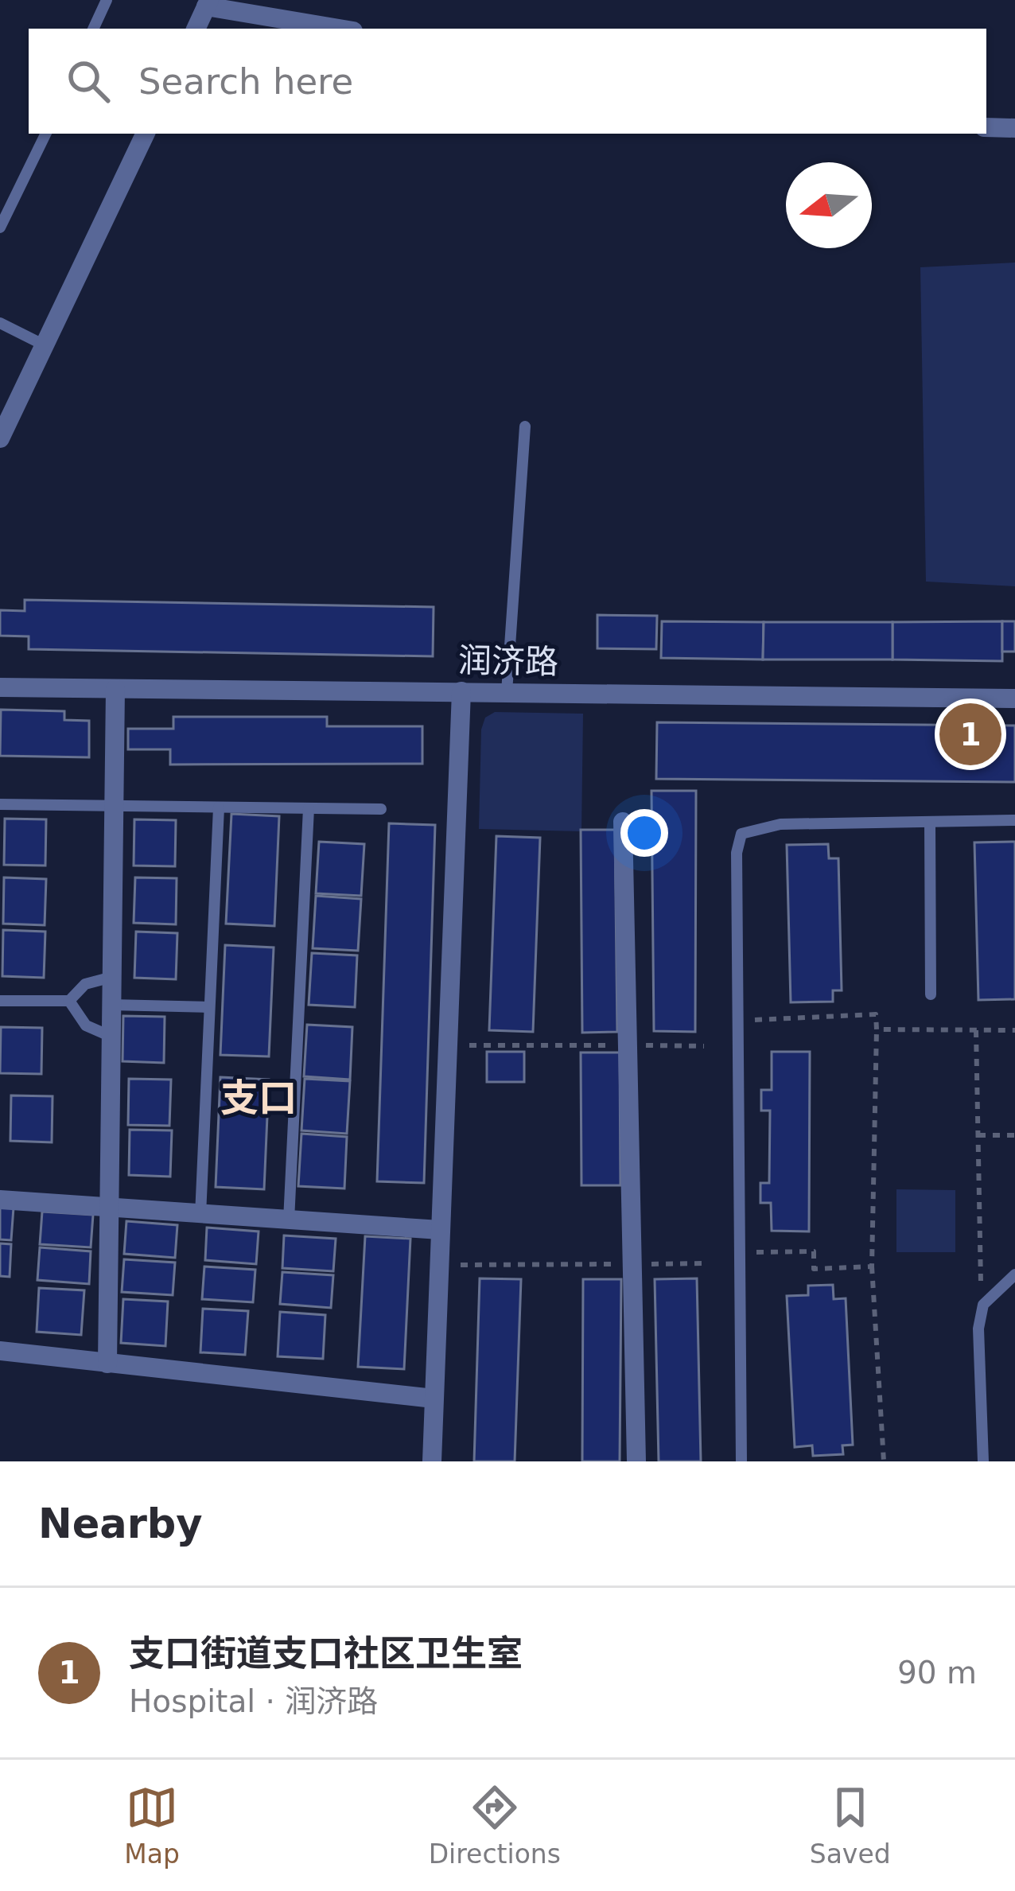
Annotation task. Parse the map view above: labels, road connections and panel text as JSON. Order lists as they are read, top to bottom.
{
  "streets": {
    "street": ["润济路"]
  },
  "districts": ["支口"],
  "north": "left",
  "page": {
    "search": "Search here",
    "pins": "1",
    "heading": "Nearby",
    "list": [
      {
        "mark": "1",
        "name": "支口街道支口社区卫生室",
        "note": "Hospital · 润济路",
        "value": "90 m"
      }
    ],
    "nav": ["Map", "Directions", "Saved"]
  }
}
